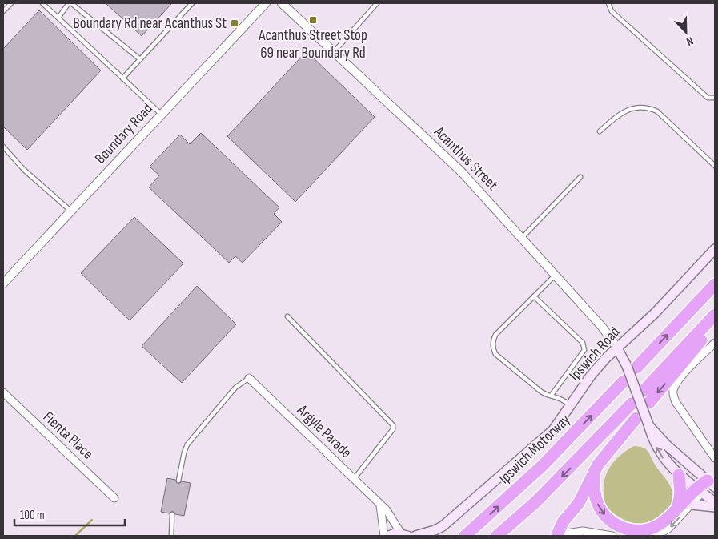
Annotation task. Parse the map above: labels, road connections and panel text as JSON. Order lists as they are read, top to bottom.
{
  "streets": {
    "highway": ["Ipswich Motorway"],
    "main road": ["Ipswich Road"],
    "street": [
      "Boundary Road",
      "Acanthus Street",
      "Argyle Parade",
      "Fienta Place"
    ]
  },
  "crossings": [
    ["Acanthus Street", "Ipswich Road"]
  ],
  "places": {
    "transit": ["Acanthus Street Stop 69 near Boundary Rd", "Boundary Rd near Acanthus St"]
  },
  "scale_bar": "100 m",
  "north": "bottom right"
}
